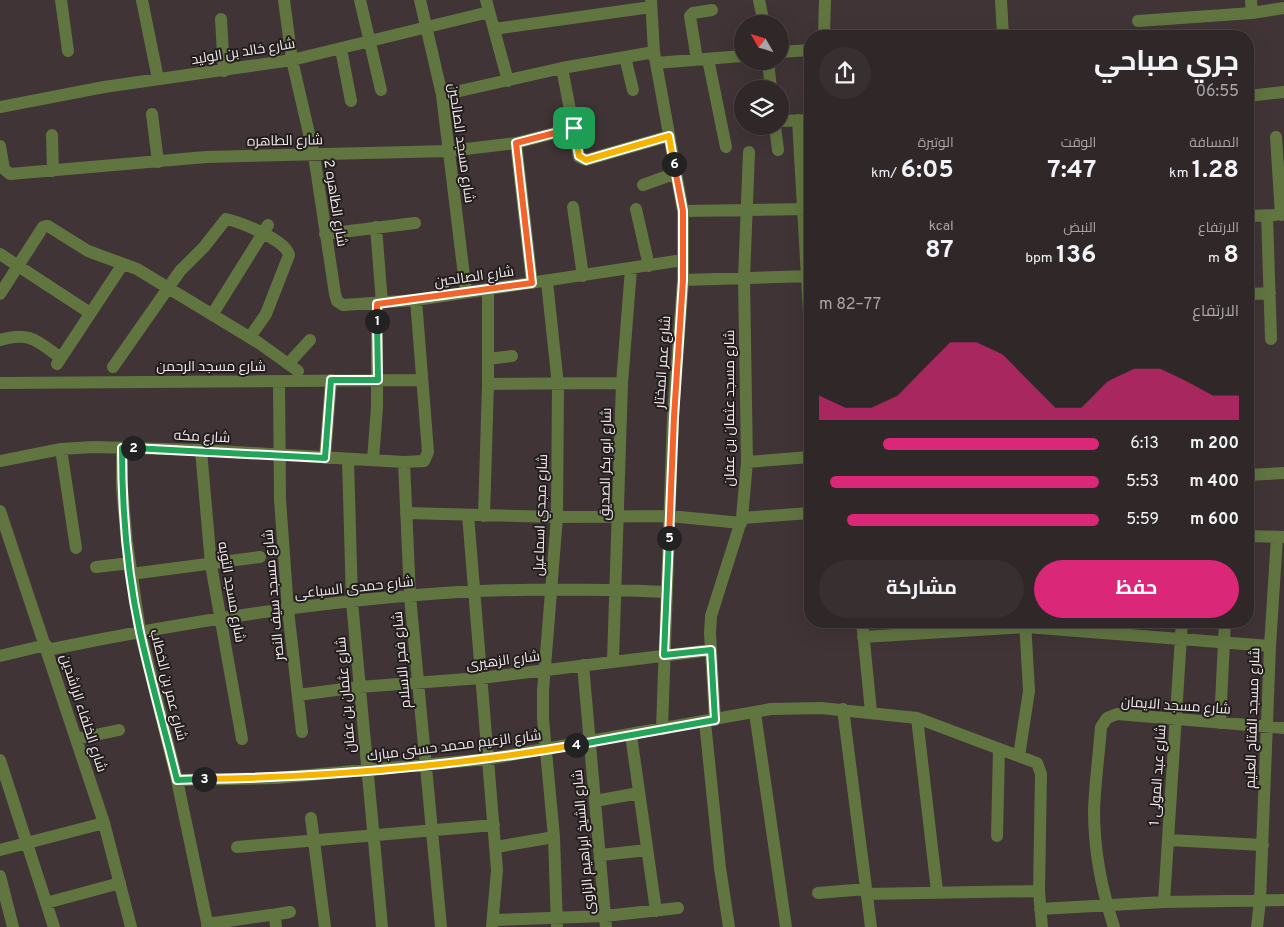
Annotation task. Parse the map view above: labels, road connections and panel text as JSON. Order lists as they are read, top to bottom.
{
  "streets": {
    "street": [
      "شارع خالد بن الوليد",
      "شارع الطاهره",
      "شارع مسجد الصالحين",
      "شارع الطاهره 2",
      "شارع الصالحين",
      "شارع عمر المختار",
      "شارع مسجد الرحمن",
      "شارع مسجد عثمان بن عفان",
      "شارع مكه",
      "شارع ابو بكر الصديق",
      "شارع مجدي اسماعيل",
      "شارع حمدى السباعى",
      "شارع مسجد التوبه",
      "شارع مسجد سيف النصر",
      "شارع فجر الاسلام",
      "شارع الزهيرى",
      "شارع عمر بن الخطاب",
      "شارع عثمان بن عفان",
      "شارع مسجد الايمان",
      "شارع الخلفاء الراشدين",
      "شارع مسجد الفتاح العليم",
      "شارع الزعيم محمد حسنى مبارك",
      "شارع عبد المولى 1",
      "شارع الشيخ ابراهيم الزاوى"
    ]
  },
  "crossings": [
    ["شارع خالد بن الوليد", "شارع مسجد الصالحين"],
    ["شارع خالد بن الوليد", "شارع الطاهره 2"],
    ["شارع الطاهره", "شارع مسجد الصالحين"],
    ["شارع الطاهره", "شارع الطاهره 2"],
    ["شارع مسجد الصالحين", "شارع الصالحين"],
    ["شارع الطاهره 2", "شارع الصالحين"],
    ["شارع الصالحين", "شارع عمر المختار"],
    ["شارع الصالحين", "شارع ابو بكر الصديق"],
    ["شارع الصالحين", "شارع مجدي اسماعيل"],
    ["شارع عمر المختار", "شارع حمدى السباعى"],
    ["شارع عمر المختار", "شارع الزهيرى"],
    ["شارع عمر المختار", "شارع الزعيم محمد حسنى مبارك"],
    ["شارع مسجد الرحمن", "شارع مكه"],
    ["شارع مسجد الرحمن", "شارع مسجد سيف النصر"],
    ["شارع مسجد عثمان بن عفان", "شارع الزهيرى"],
    ["شارع مسجد عثمان بن عفان", "شارع الزعيم محمد حسنى مبارك"],
    ["شارع مكه", "شارع مسجد التوبه"],
    ["شارع مكه", "شارع مسجد سيف النصر"],
    ["شارع مكه", "شارع فجر الاسلام"],
    ["شارع مكه", "شارع عمر بن الخطاب"],
    ["شارع مكه", "شارع عثمان بن عفان"],
    ["شارع ابو بكر الصديق", "شارع حمدى السباعى"],
    ["شارع ابو بكر الصديق", "شارع الزهيرى"],
    ["شارع مجدي اسماعيل", "شارع حمدى السباعى"],
    ["شارع مجدي اسماعيل", "شارع الزهيرى"],
    ["شارع مجدي اسماعيل", "شارع الزعيم محمد حسنى مبارك"],
    ["شارع حمدى السباعى", "شارع مسجد التوبه"],
    ["شارع حمدى السباعى", "شارع مسجد سيف النصر"],
    ["شارع حمدى السباعى", "شارع فجر الاسلام"],
    ["شارع حمدى السباعى", "شارع عمر بن الخطاب"],
    ["شارع حمدى السباعى", "شارع عثمان بن عفان"],
    ["شارع حمدى السباعى", "شارع الخلفاء الراشدين"],
    ["شارع مسجد سيف النصر", "شارع الزهيرى"],
    ["شارع فجر الاسلام", "شارع الزهيرى"],
    ["شارع فجر الاسلام", "شارع الزعيم محمد حسنى مبارك"],
    ["شارع الزهيرى", "شارع عثمان بن عفان"],
    ["شارع الزهيرى", "شارع الشيخ ابراهيم الزاوى"],
    ["شارع عمر بن الخطاب", "شارع الزعيم محمد حسنى مبارك"],
    ["شارع عثمان بن عفان", "شارع الزعيم محمد حسنى مبارك"],
    ["شارع مسجد الايمان", "شارع مسجد الفتاح العليم"],
    ["شارع مسجد الايمان", "شارع عبد المولى 1"],
    ["شارع الزعيم محمد حسنى مبارك", "شارع الشيخ ابراهيم الزاوى"]
  ],
  "north": "top left",
  "page": {
    "heading": ["جري صباحي", "06:55"],
    "stats": [
      ["المسافة", "1.28 km"],
      ["الوقت", "7:47"],
      ["الوتيرة", "6:05 /km"],
      ["الارتفاع", "8 m"],
      ["النبض", "136 bpm"],
      ["kcal", "87"]
    ],
    "pins": [
      "6",
      "1",
      "2",
      "5",
      "4",
      "3"
    ],
    "chart": ["الارتفاع", "77–82 m"],
    "list": [
      {
        "name": "200 m",
        "note": "6:13"
      },
      {
        "name": "400 m",
        "note": "5:53"
      },
      {
        "name": "600 m",
        "note": "5:59"
      }
    ],
    "buttons": ["حفظ", "مشاركة"]
  }
}
